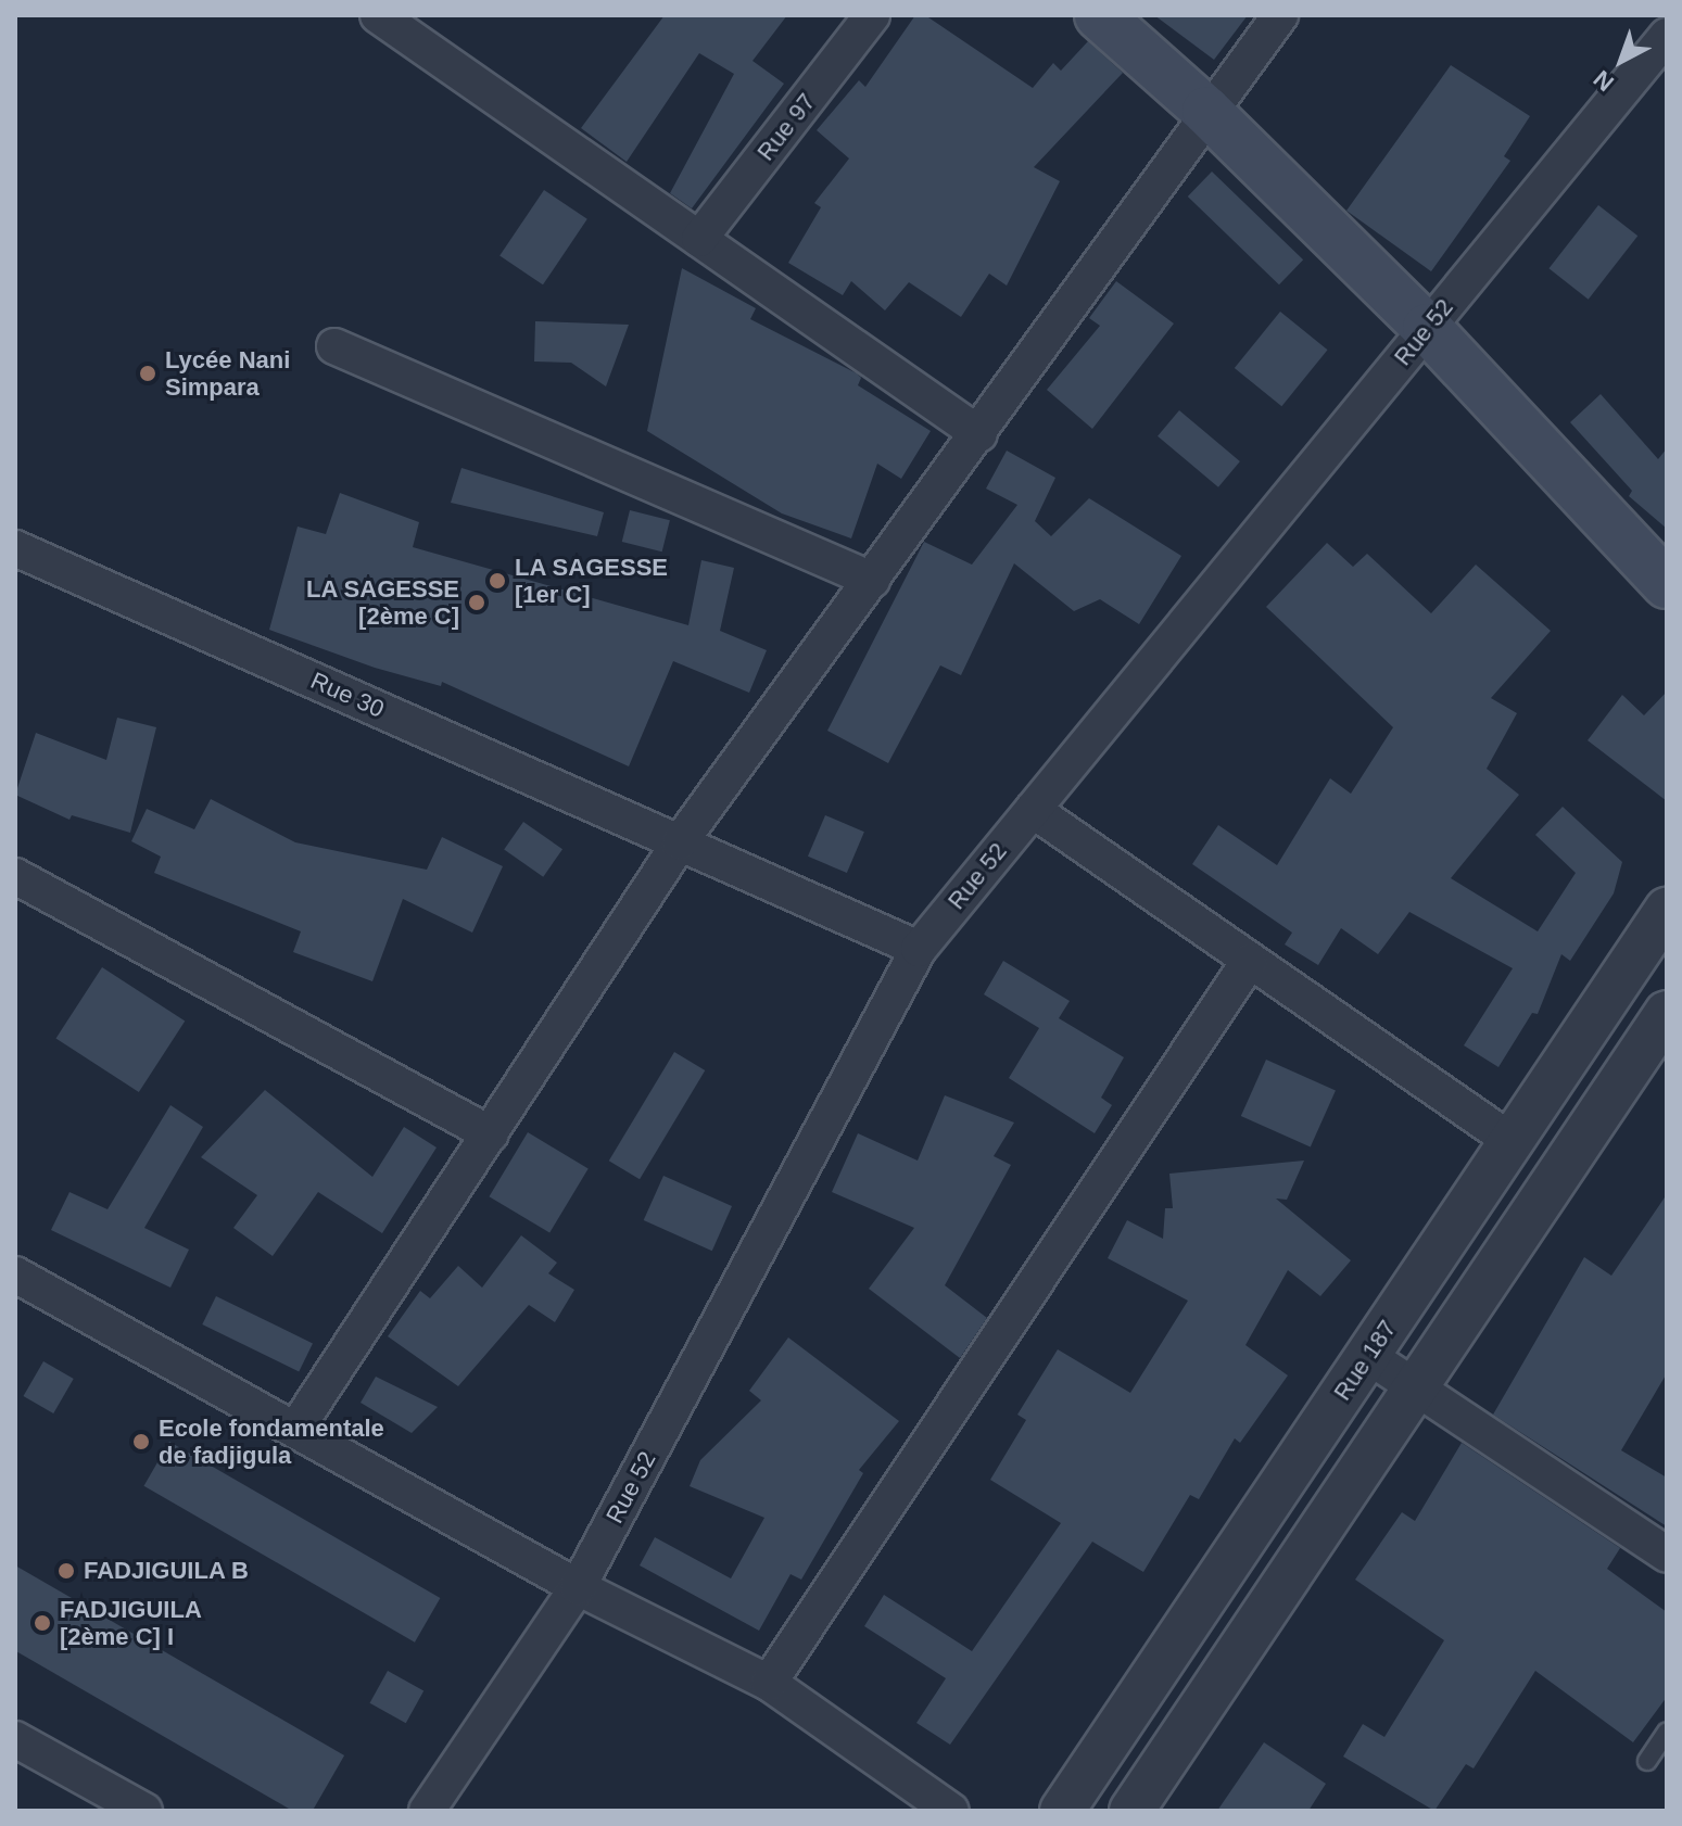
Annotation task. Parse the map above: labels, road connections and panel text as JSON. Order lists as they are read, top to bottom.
{
  "streets": {
    "street": [
      "Rue 97",
      "Rue 52",
      "Rue 30",
      "Rue 187"
    ]
  },
  "crossings": [
    ["Rue 52", "Rue 30"]
  ],
  "places": [
    "Lycée Nani Simpara",
    "LA SAGESSE [1er C]",
    "LA SAGESSE [2ème C]",
    "Ecole fondamentale de fadjigula",
    "FADJIGUILA B",
    "FADJIGUILA [2ème C] I"
  ],
  "north": "bottom left"
}
